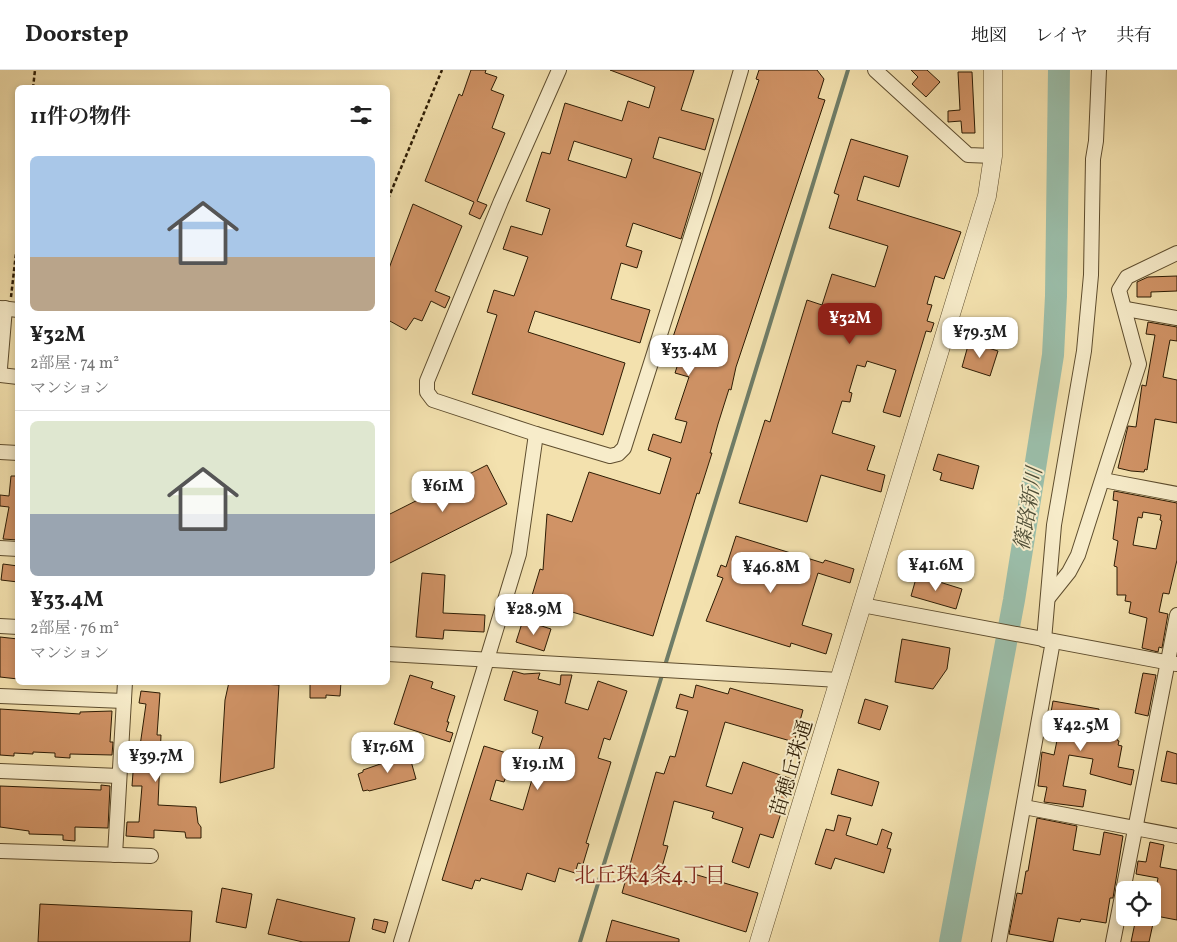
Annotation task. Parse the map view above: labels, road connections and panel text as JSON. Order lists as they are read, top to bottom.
{
  "streets": {
    "street": ["苗穂丘珠通"]
  },
  "districts": ["北丘珠4条4丁目"],
  "water": ["篠路新川"],
  "page": {
    "header": "Doorstep",
    "nav": ["地図", "レイヤ", "共有"],
    "heading": "11件の物件",
    "list": [
      {
        "name": "¥32M",
        "note": "2部屋 · 74 m² · マンション"
      },
      {
        "name": "¥33.4M",
        "note": "2部屋 · 76 m² · マンション"
      }
    ],
    "price": [
      "¥32M",
      "¥79.3M",
      "¥33.4M",
      "¥61M",
      "¥41.6M",
      "¥46.8M",
      "¥28.9M",
      "¥42.5M",
      "¥17.6M",
      "¥39.7M",
      "¥19.1M"
    ]
  }
}
